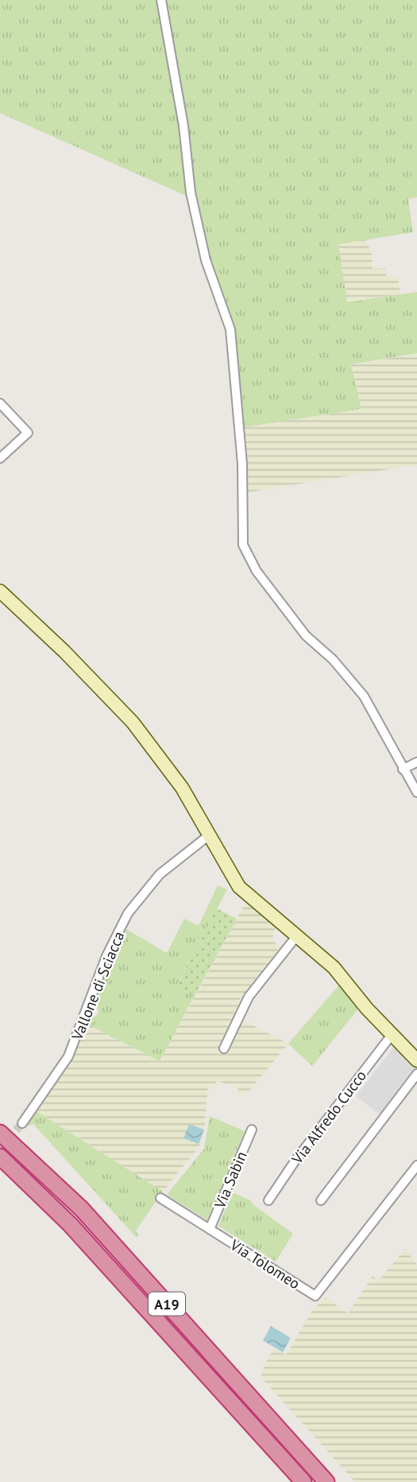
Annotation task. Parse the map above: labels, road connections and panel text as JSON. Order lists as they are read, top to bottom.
{
  "streets": {
    "highway": ["A19"],
    "street": [
      "Vallone di Sciacca",
      "Via Alfredo Cucco",
      "Via Sabin",
      "Via Tolomeo"
    ]
  },
  "crossings": [
    ["Via Sabin", "Via Tolomeo"]
  ]
}
